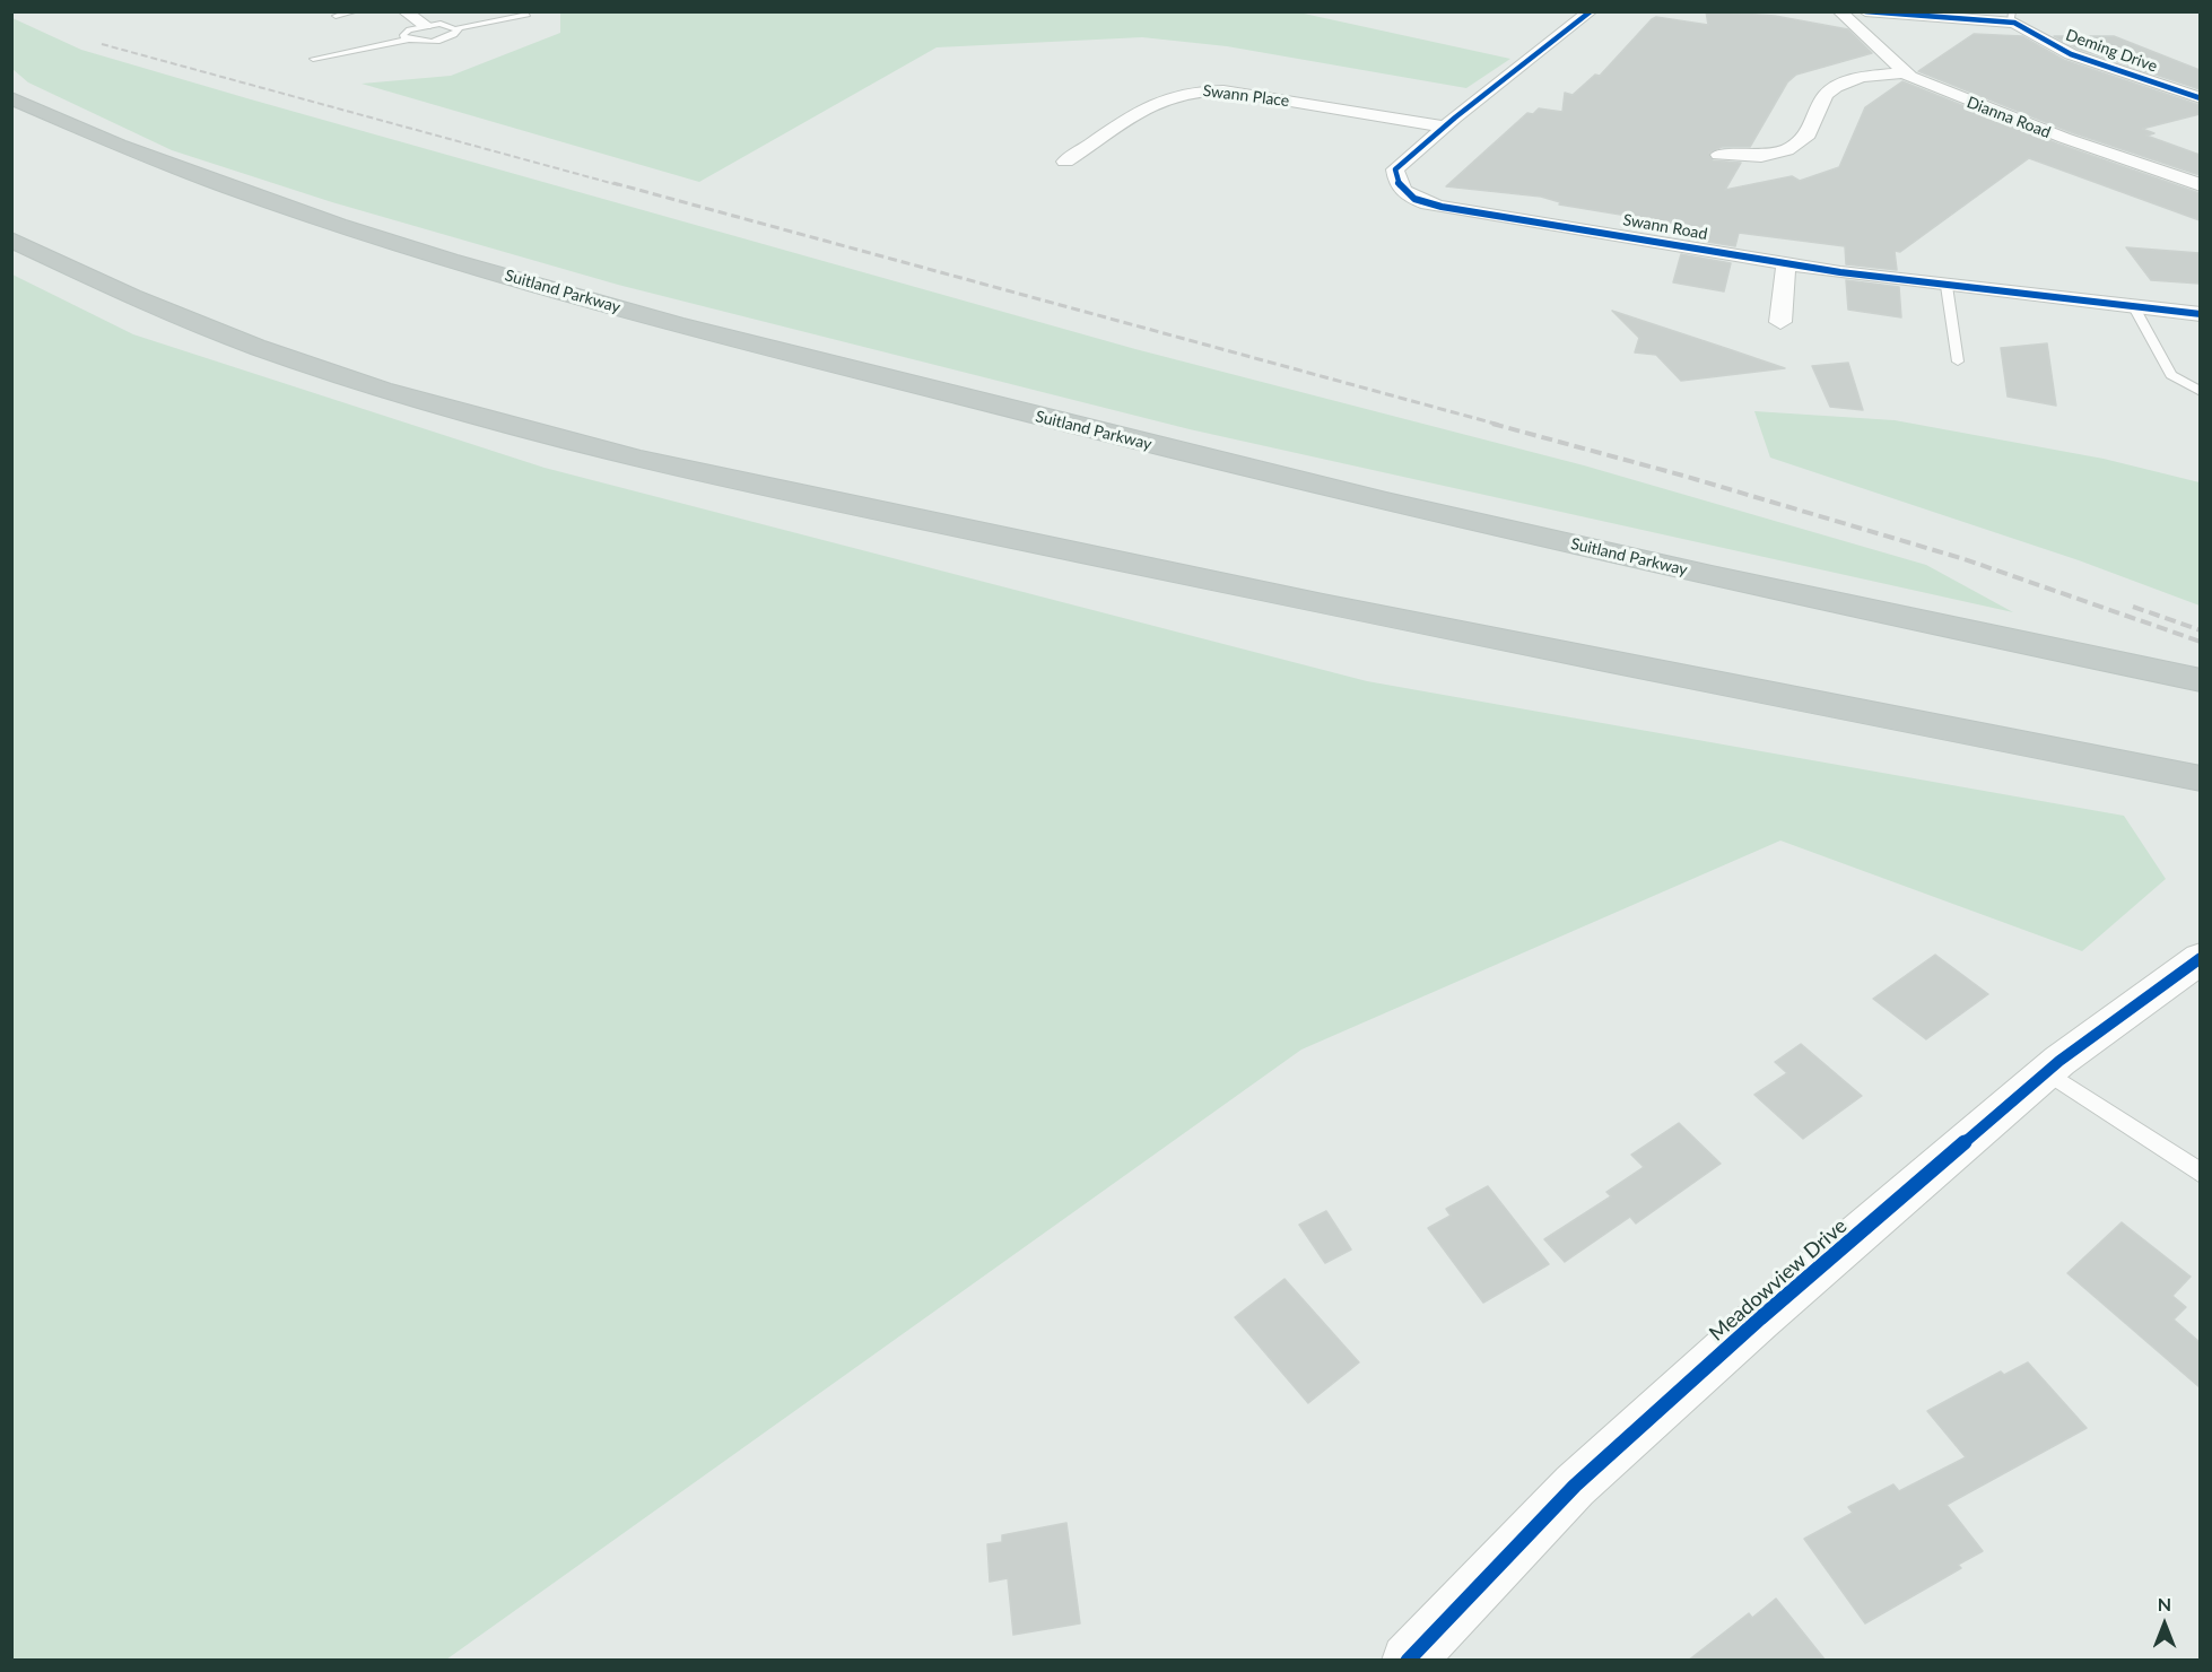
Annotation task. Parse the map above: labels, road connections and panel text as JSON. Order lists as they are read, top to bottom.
{
  "streets": {
    "highway": ["Suitland Parkway"],
    "street": [
      "Deming Drive",
      "Swann Place",
      "Dianna Road",
      "Swann Road",
      "Meadowview Drive"
    ]
  },
  "crossings": [
    ["Swann Place", "Swann Road"]
  ],
  "north": "top"
}
